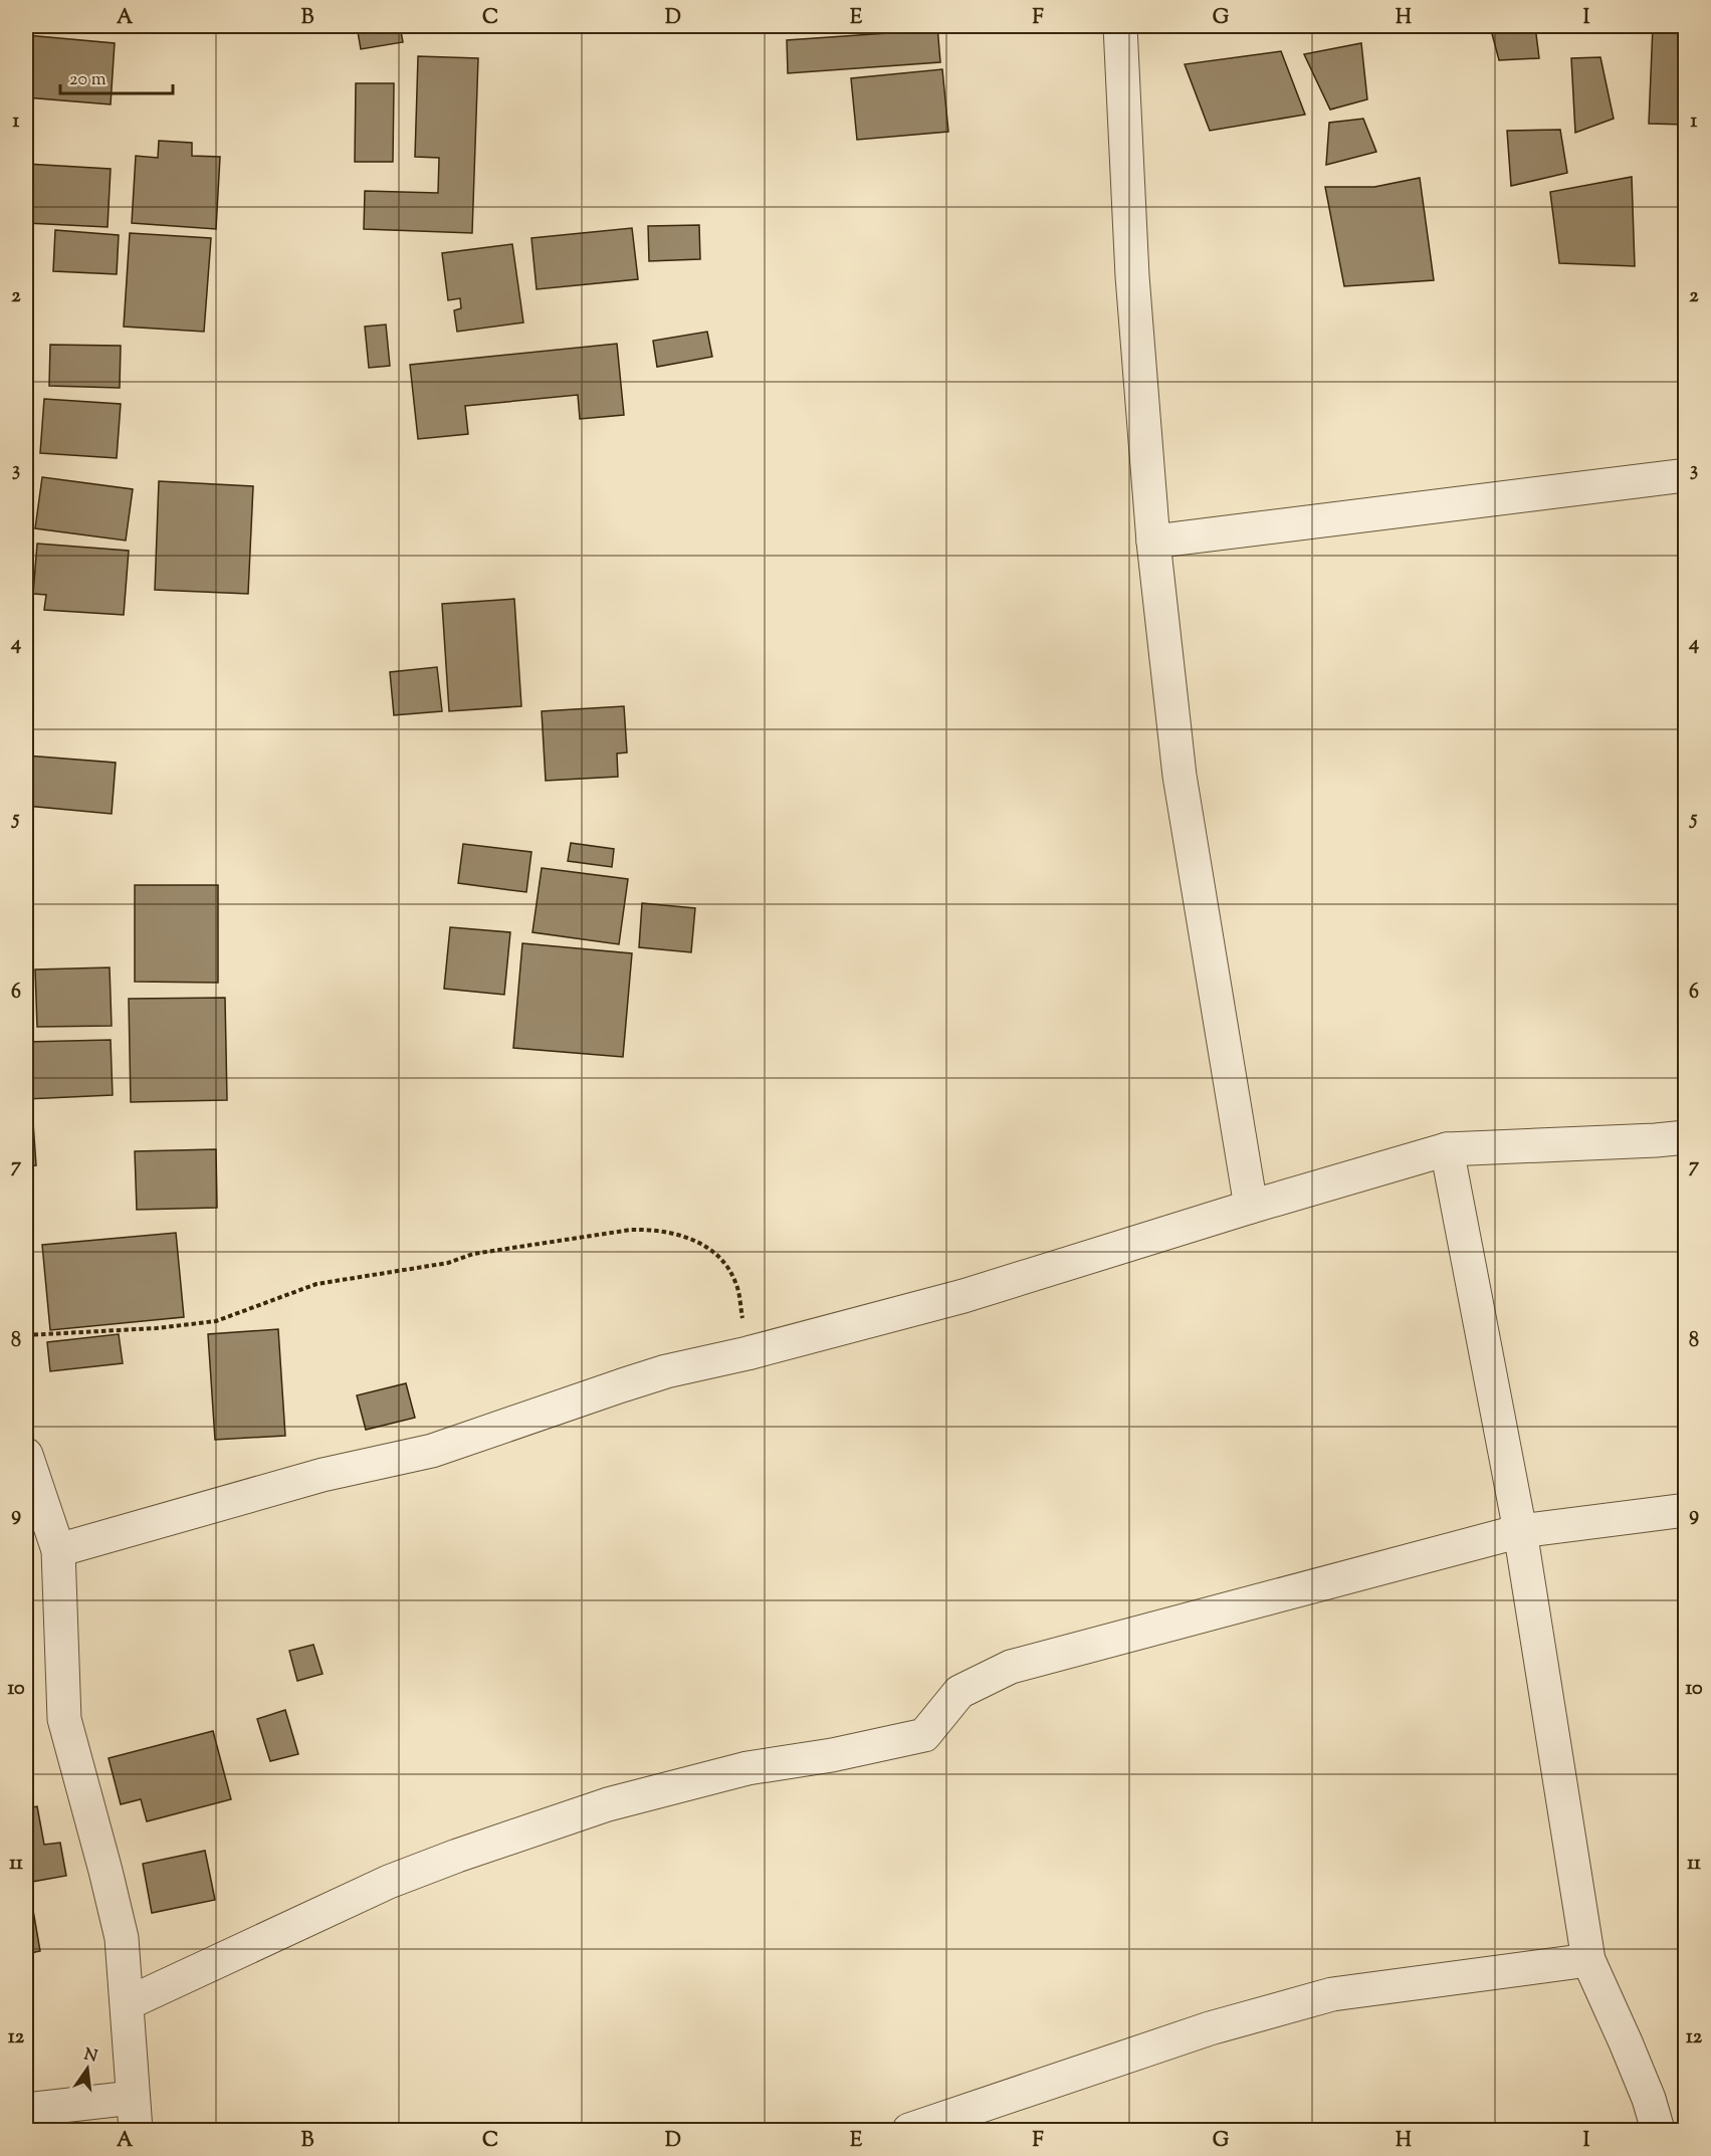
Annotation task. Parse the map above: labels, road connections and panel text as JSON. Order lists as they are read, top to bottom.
{
  "scale_bar": "20 m",
  "north": "top",
  "grid": {
    "columns": [
      "A",
      "B",
      "C",
      "D",
      "E",
      "F",
      "G",
      "H",
      "I"
    ],
    "rows": [
      "1",
      "2",
      "3",
      "4",
      "5",
      "6",
      "7",
      "8",
      "9",
      "10",
      "11",
      "12"
    ]
  }
}
